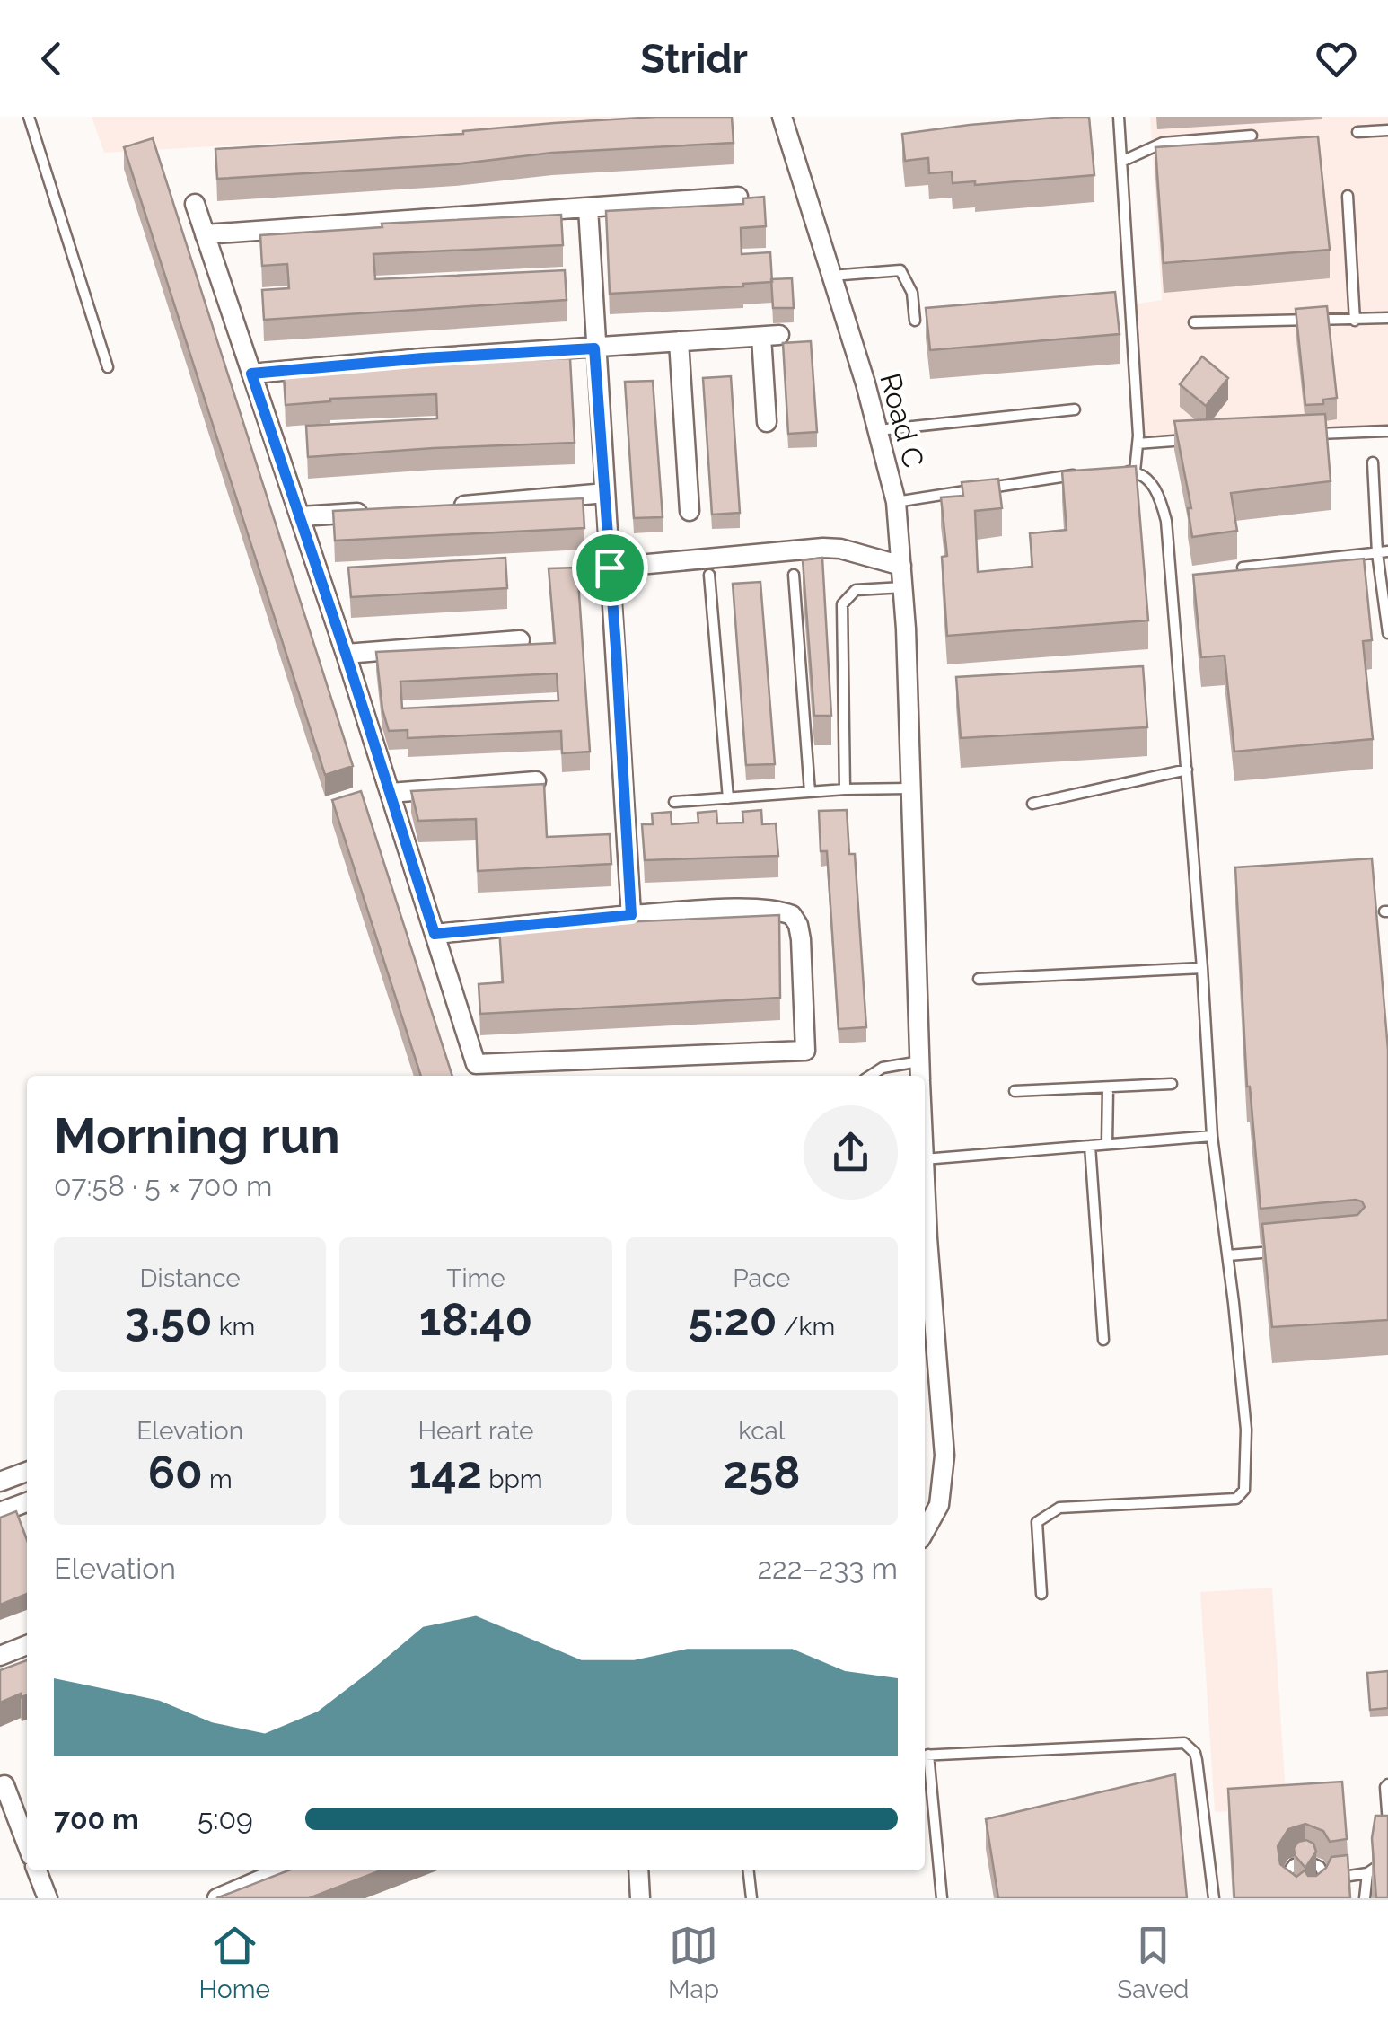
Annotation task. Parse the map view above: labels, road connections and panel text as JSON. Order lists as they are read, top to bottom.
{
  "streets": {
    "street": ["Road C"]
  },
  "page": {
    "header": "Stridr",
    "heading": ["Morning run", "07:58 · 5 × 700 m"],
    "stats": [
      ["Distance", "3.50 km"],
      ["Time", "18:40"],
      ["Pace", "5:20 /km"],
      ["Elevation", "60 m"],
      ["Heart rate", "142 bpm"],
      ["kcal", "258"]
    ],
    "chart": ["Elevation", "222–233 m"],
    "list": [
      {
        "name": "700 m",
        "note": "5:09"
      }
    ],
    "tabs": ["Home", "Map", "Saved"]
  }
}
